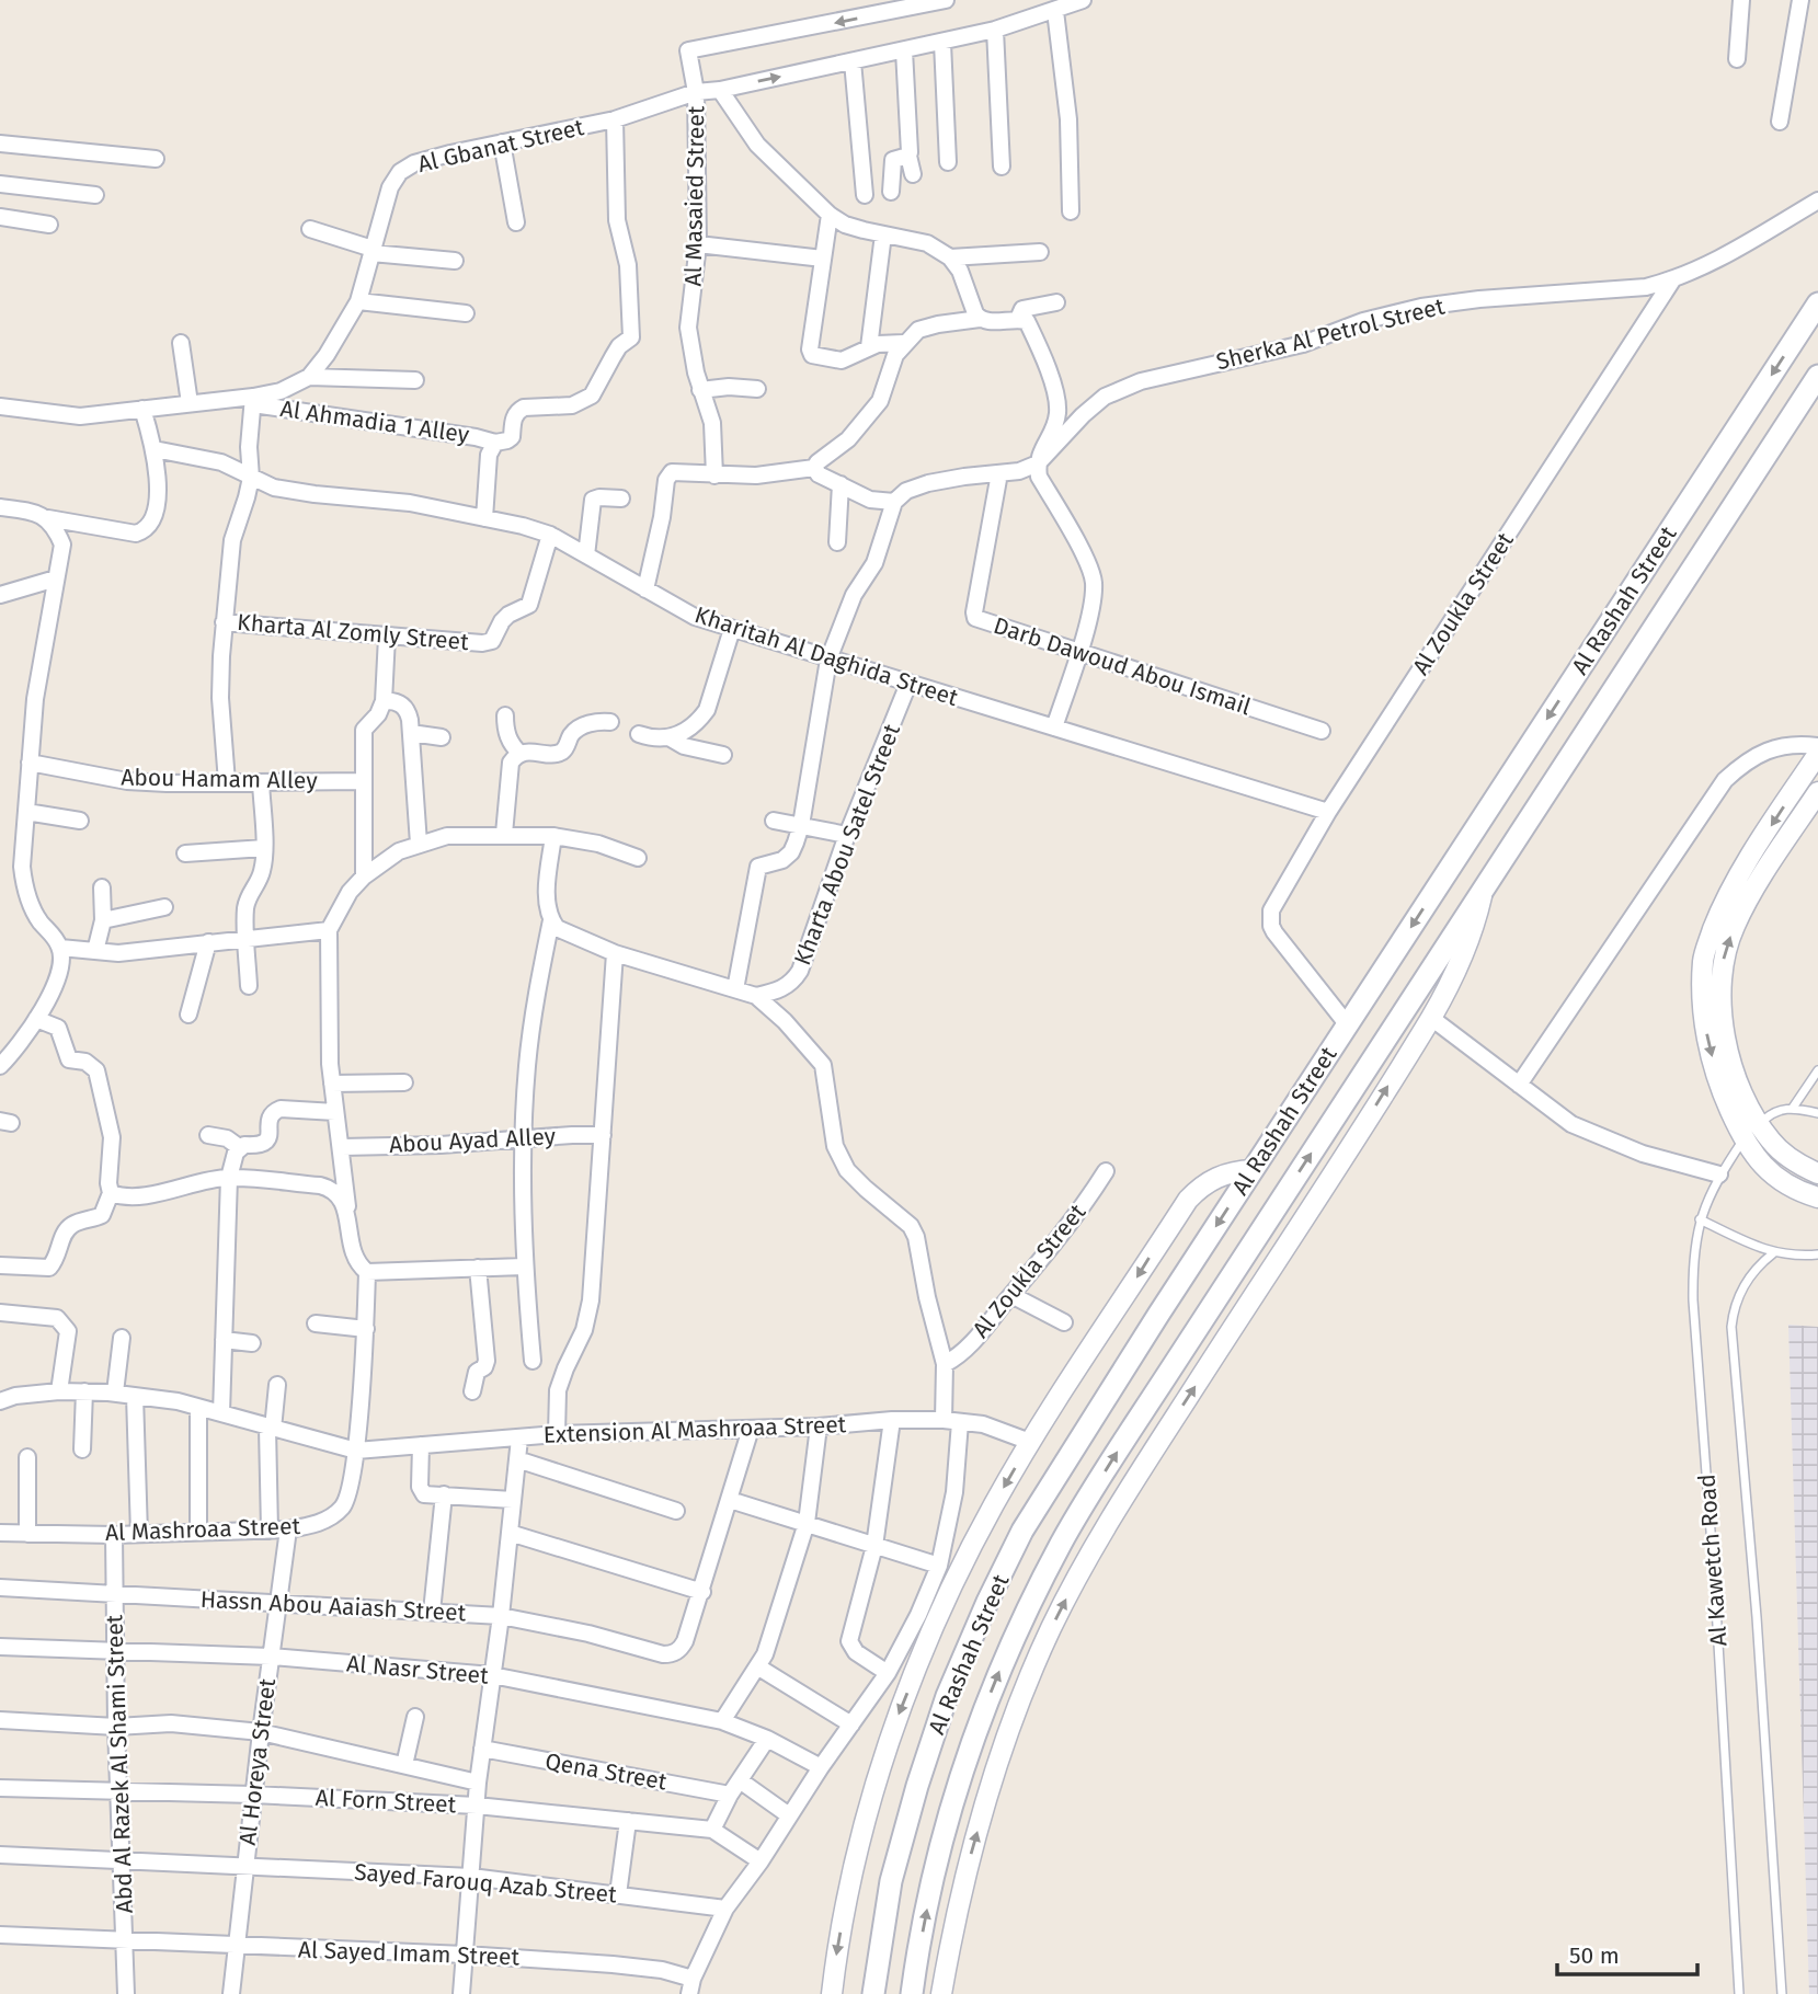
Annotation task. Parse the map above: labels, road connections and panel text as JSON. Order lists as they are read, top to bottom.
{
  "streets": {
    "main road": ["Al Rashah Street"],
    "street": [
      "Al Gbanat Street",
      "Al Masaied Street",
      "Sherka Al Petrol Street",
      "Al Ahmadia 1 Alley",
      "Al Zoukla Street",
      "Kharta Al Zomly Street",
      "Kharitah Al Daghida Street",
      "Darb Dawoud Abou Ismail",
      "Abou Hamam Alley",
      "Kharta Abou Satel Street",
      "Abou Ayad Alley",
      "Extension Al Mashroaa Street",
      "Al Mashroaa Street",
      "Hassn Abou Aaiash Street",
      "Al Nasr Street",
      "Al Horeya Street",
      "Abd Al Razek Al Shami Street",
      "Qena Street",
      "Al Forn Street",
      "Sayed Farouq Azab Street",
      "Al Sayed Imam Street"
    ],
    "lane": ["Al Kawetch Road"]
  },
  "crossings": [
    ["Al Gbanat Street", "Al Masaied Street"],
    ["Al Gbanat Street", "Al Ahmadia 1 Alley"],
    ["Sherka Al Petrol Street", "Al Zoukla Street"],
    ["Al Rashah Street", "Al Zoukla Street"],
    ["Al Zoukla Street", "Kharitah Al Daghida Street"],
    ["Kharta Al Zomly Street", "Kharitah Al Daghida Street"],
    ["Kharitah Al Daghida Street", "Kharta Abou Satel Street"],
    ["Extension Al Mashroaa Street", "Al Mashroaa Street"],
    ["Al Mashroaa Street", "Al Horeya Street"],
    ["Al Mashroaa Street", "Abd Al Razek Al Shami Street"],
    ["Hassn Abou Aaiash Street", "Al Horeya Street"],
    ["Hassn Abou Aaiash Street", "Abd Al Razek Al Shami Street"],
    ["Al Nasr Street", "Al Horeya Street"],
    ["Al Nasr Street", "Abd Al Razek Al Shami Street"],
    ["Al Horeya Street", "Al Forn Street"],
    ["Al Horeya Street", "Sayed Farouq Azab Street"],
    ["Al Horeya Street", "Al Sayed Imam Street"],
    ["Abd Al Razek Al Shami Street", "Al Forn Street"],
    ["Abd Al Razek Al Shami Street", "Sayed Farouq Azab Street"],
    ["Abd Al Razek Al Shami Street", "Al Sayed Imam Street"]
  ],
  "one_way": ["Al Masaied Street"],
  "scale_bar": "50 m"
}
